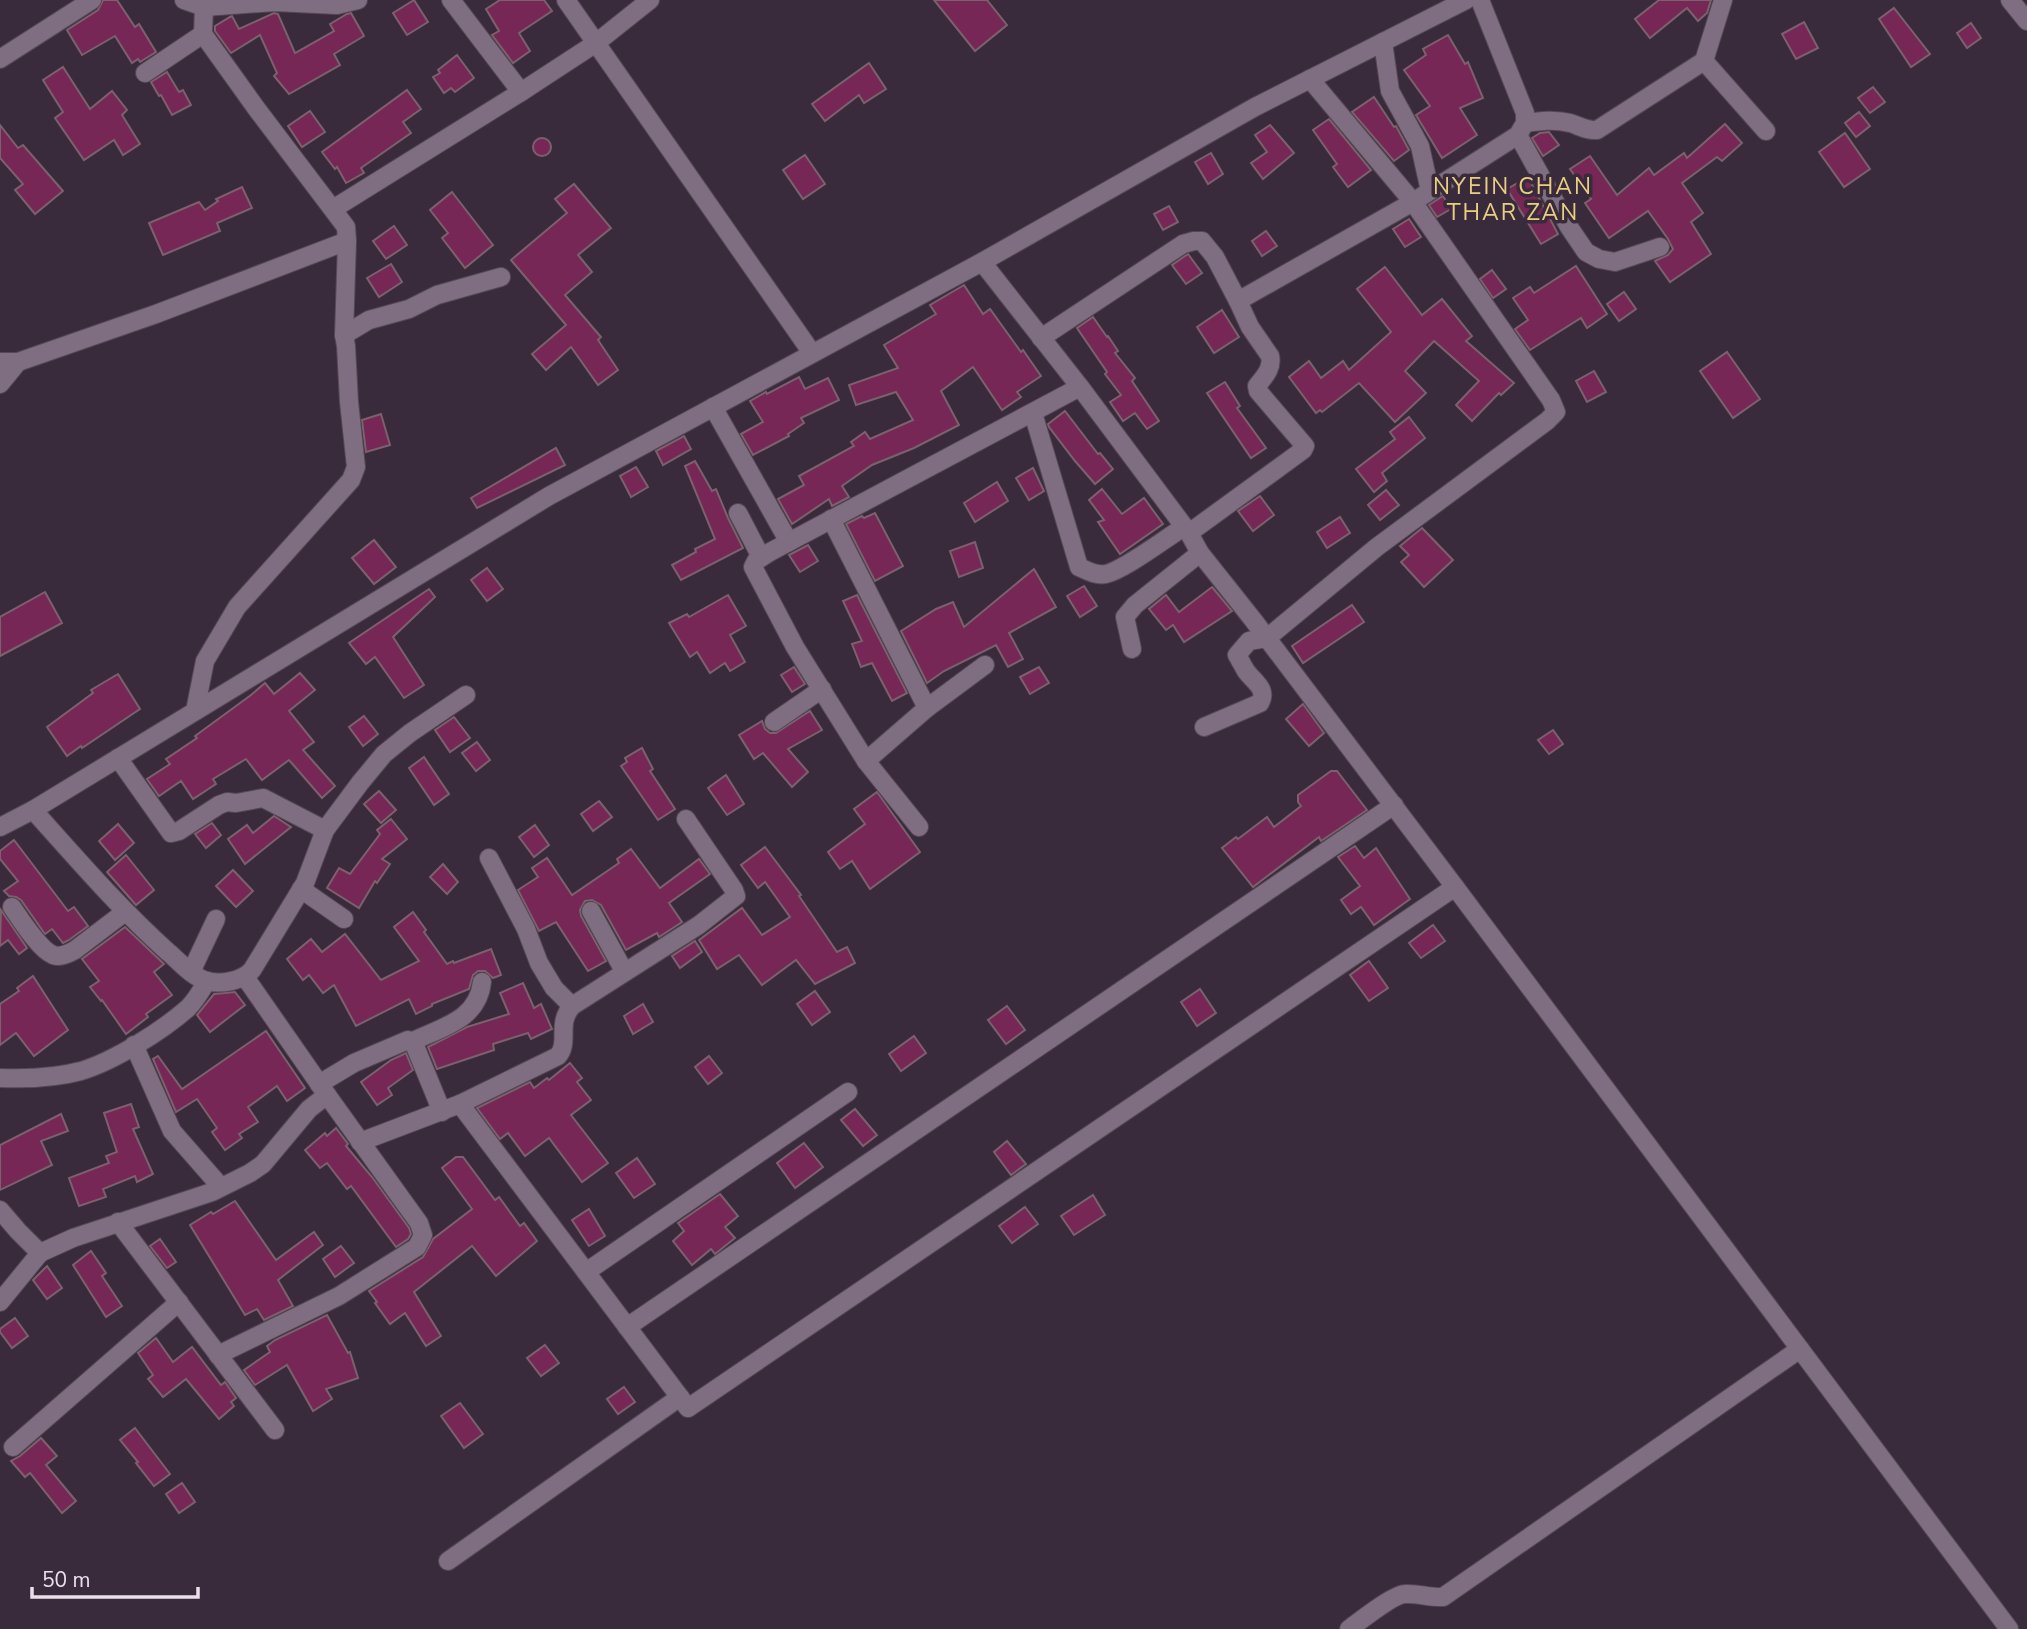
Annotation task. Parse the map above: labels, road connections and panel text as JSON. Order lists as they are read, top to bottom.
{
  "districts": ["NYEIN CHAN THAR ZAN"],
  "scale_bar": "50 m"
}
